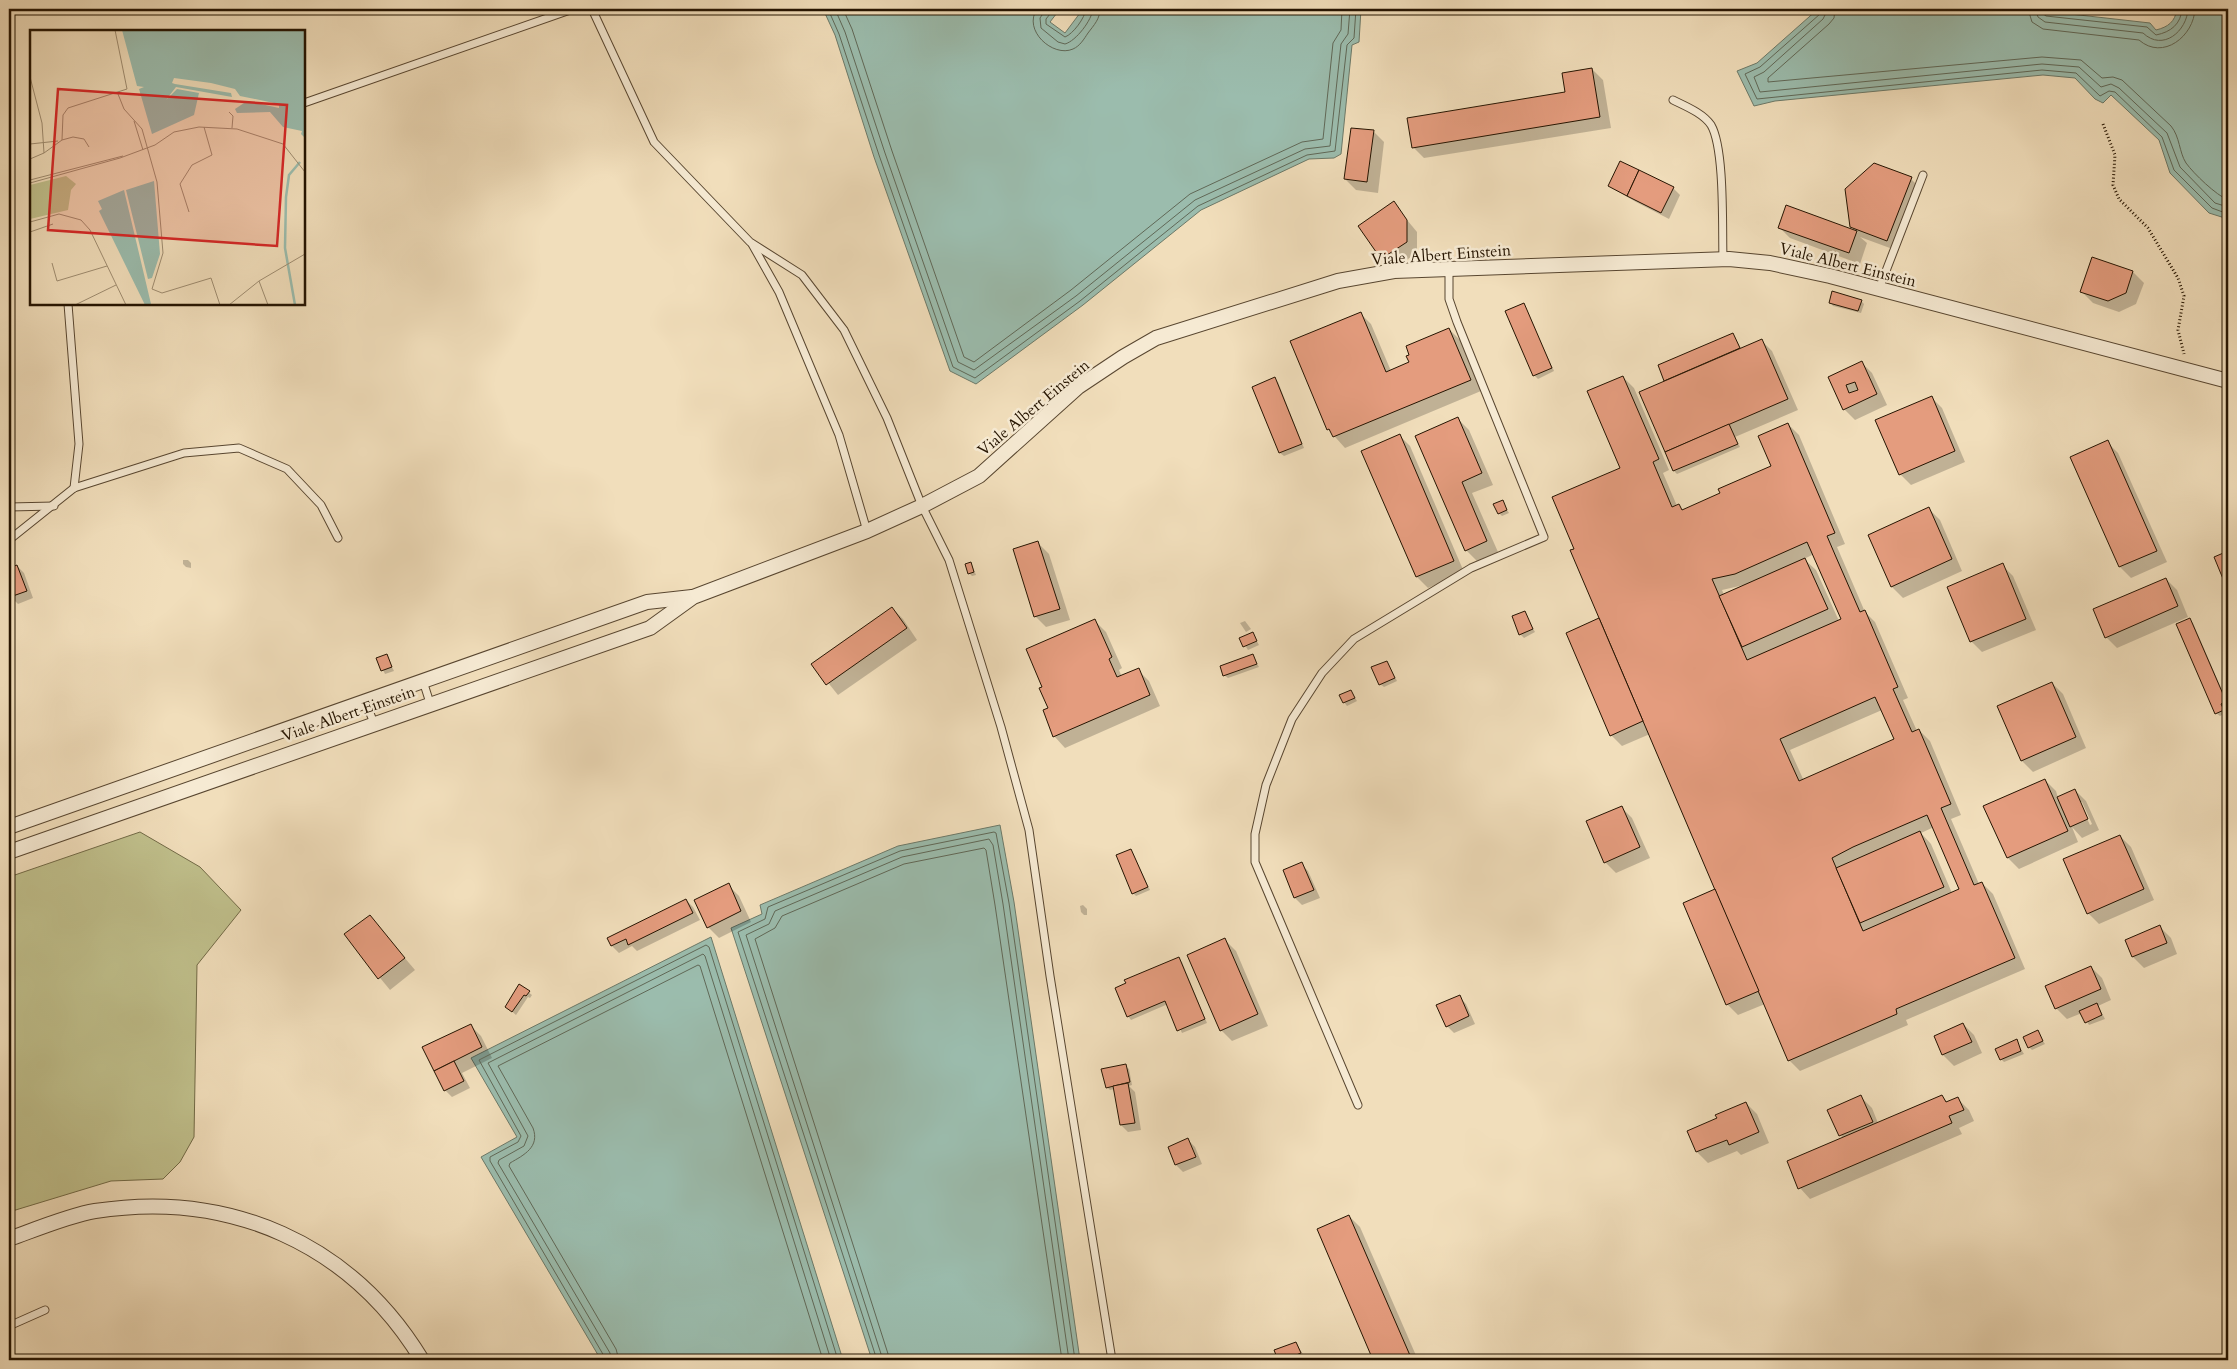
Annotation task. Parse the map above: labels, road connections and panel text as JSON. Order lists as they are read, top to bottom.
{
  "streets": {
    "street": ["Viale Albert Einstein"]
  }
}
